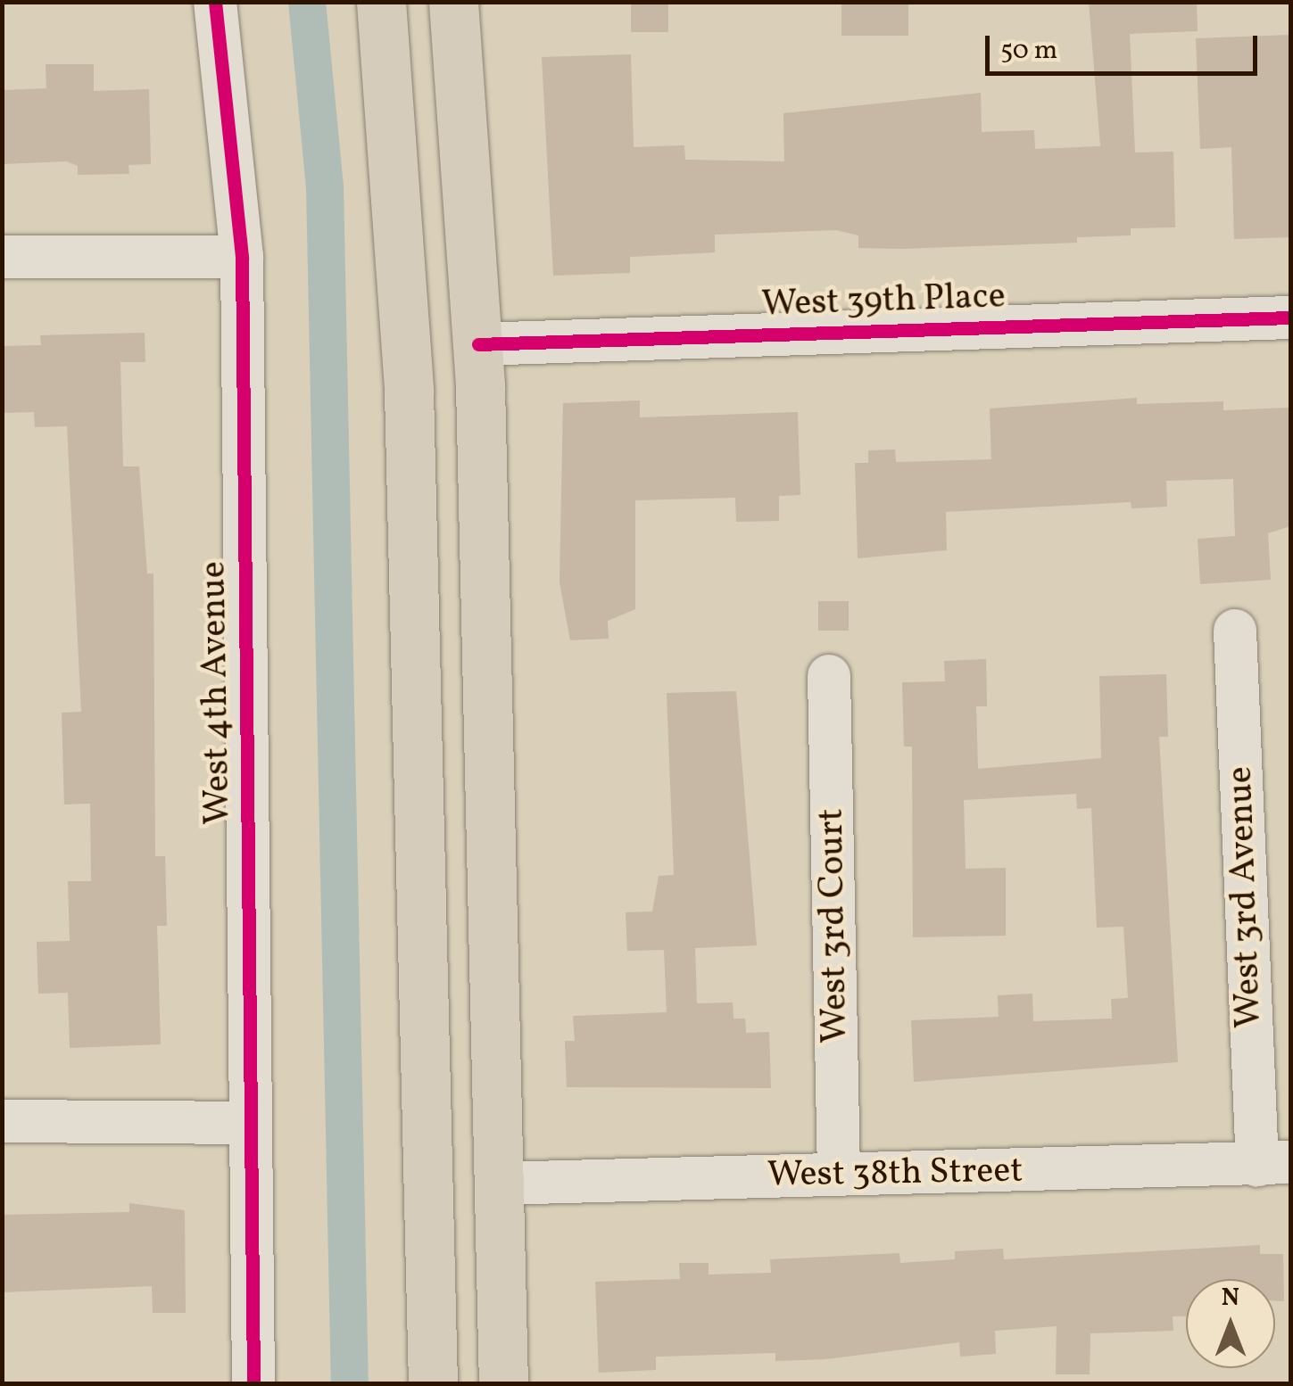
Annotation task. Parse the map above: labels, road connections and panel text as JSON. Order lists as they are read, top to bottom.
{
  "streets": {
    "street": [
      "West 39th Place",
      "West 4th Avenue",
      "West 3rd Avenue",
      "West 3rd Court",
      "West 38th Street"
    ]
  },
  "crossings": [
    ["West 3rd Avenue", "West 38th Street"],
    ["West 3rd Court", "West 38th Street"]
  ],
  "scale_bar": "50 m",
  "north": "top"
}
